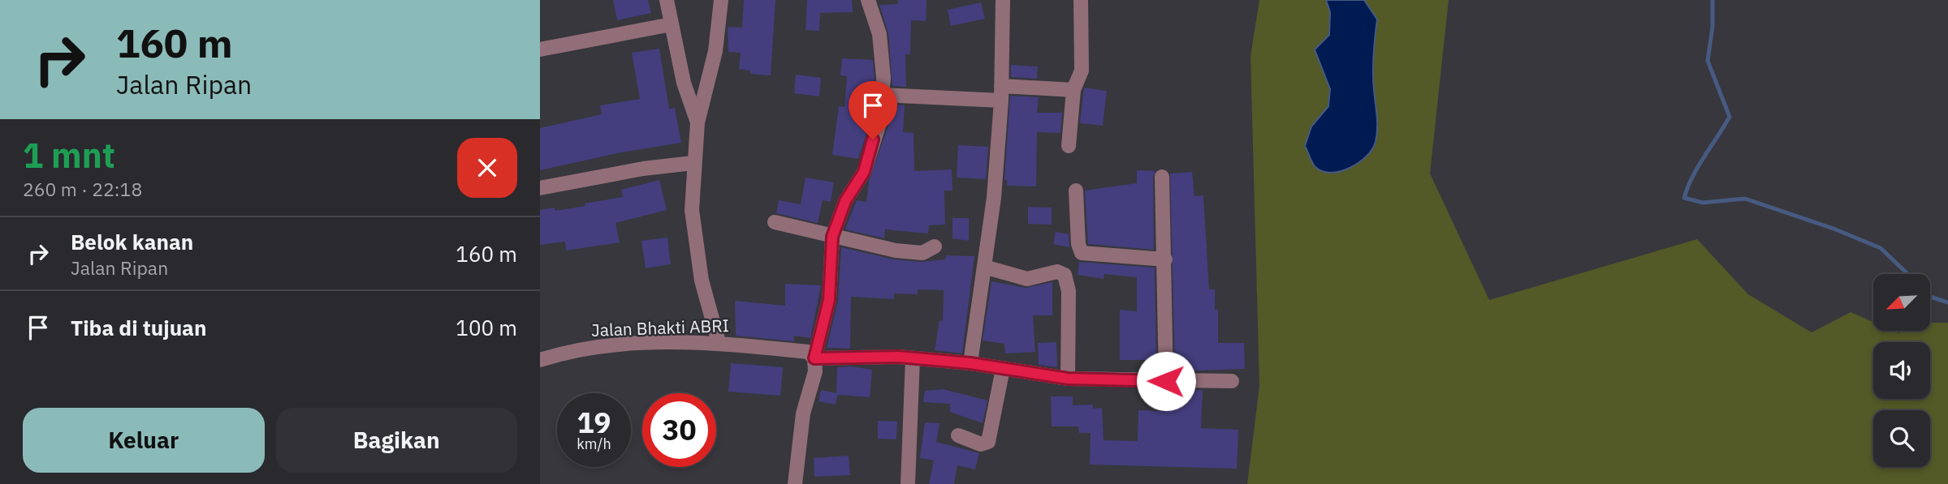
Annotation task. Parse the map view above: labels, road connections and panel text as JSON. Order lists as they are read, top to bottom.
{
  "streets": {
    "street": ["Jalan Bhakti ABRI"]
  },
  "north": "bottom left",
  "page": {
    "turn": ["160 m", "Jalan Ripan"],
    "heading": ["1 mnt", "260 m · 22:18"],
    "list": [
      {
        "name": "Belok kanan",
        "note": "Jalan Ripan",
        "value": "160 m"
      },
      {
        "name": "Tiba di tujuan",
        "value": "100 m"
      }
    ],
    "speed": "19 km/h",
    "limit": "30",
    "buttons": ["Keluar", "Bagikan"]
  }
}
